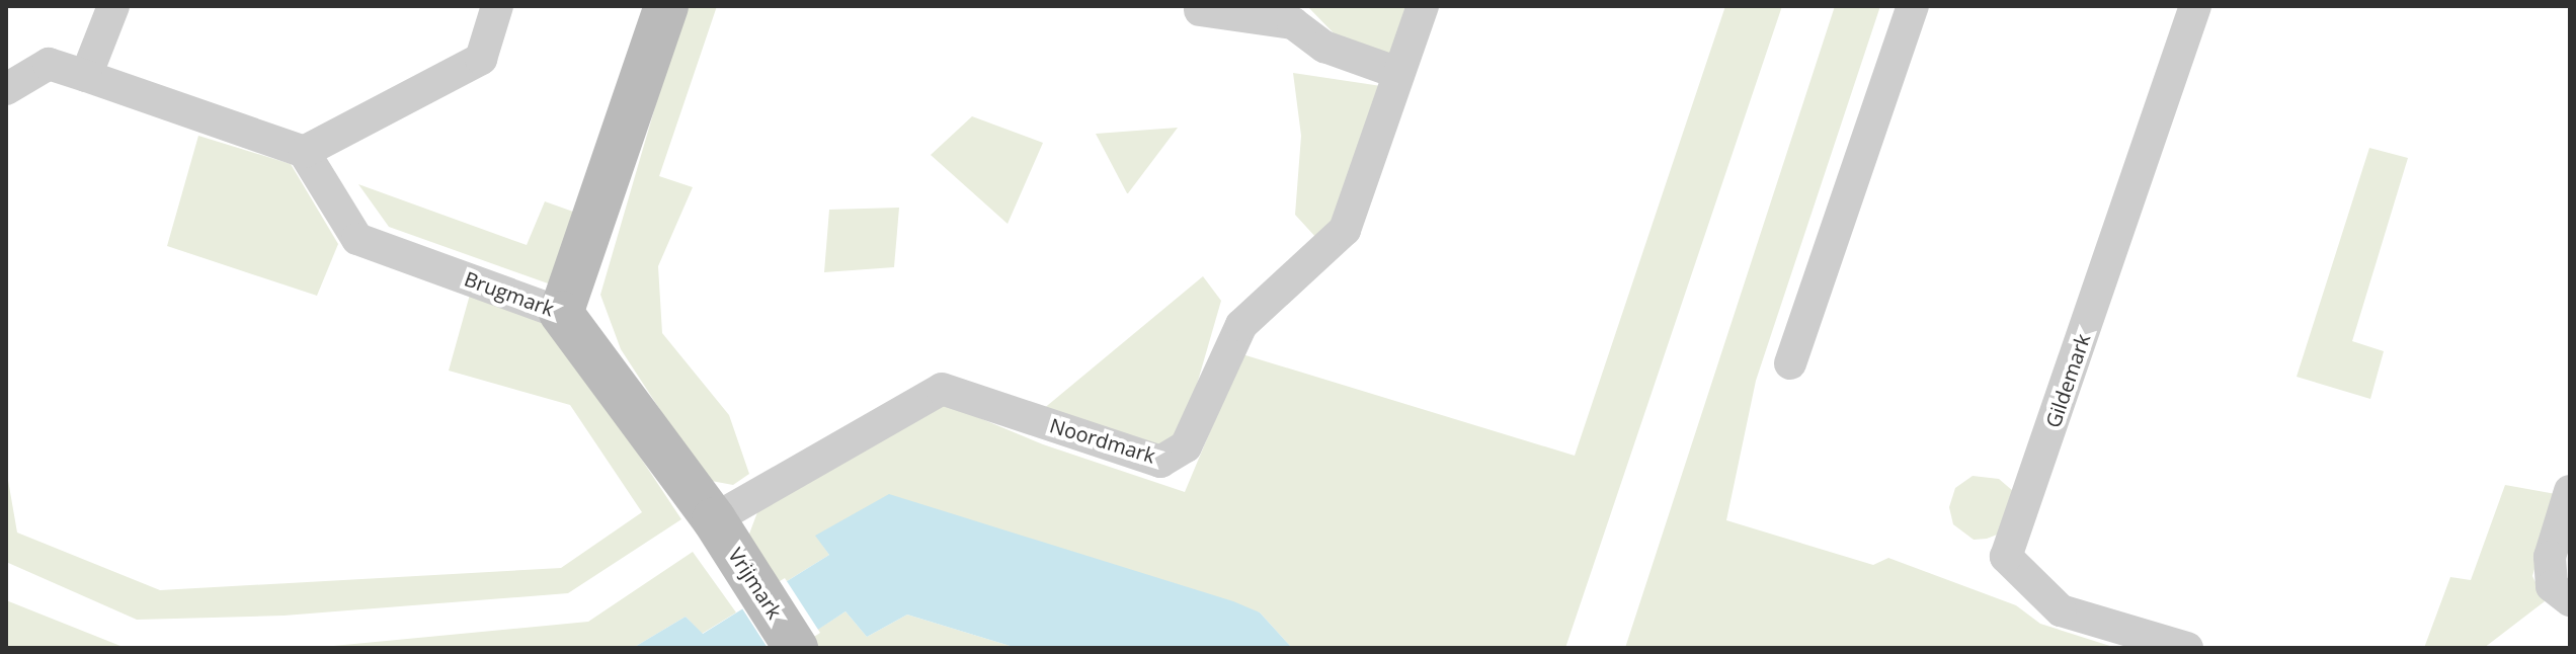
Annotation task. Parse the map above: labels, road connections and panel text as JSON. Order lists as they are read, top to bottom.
{
  "streets": {
    "street": [
      "Brugmark",
      "Gildemark",
      "Noordmark",
      "Vrijmark"
    ]
  },
  "crossings": [
    ["Brugmark", "Noordmark"],
    ["Brugmark", "Vrijmark"],
    ["Noordmark", "Vrijmark"]
  ]
}
